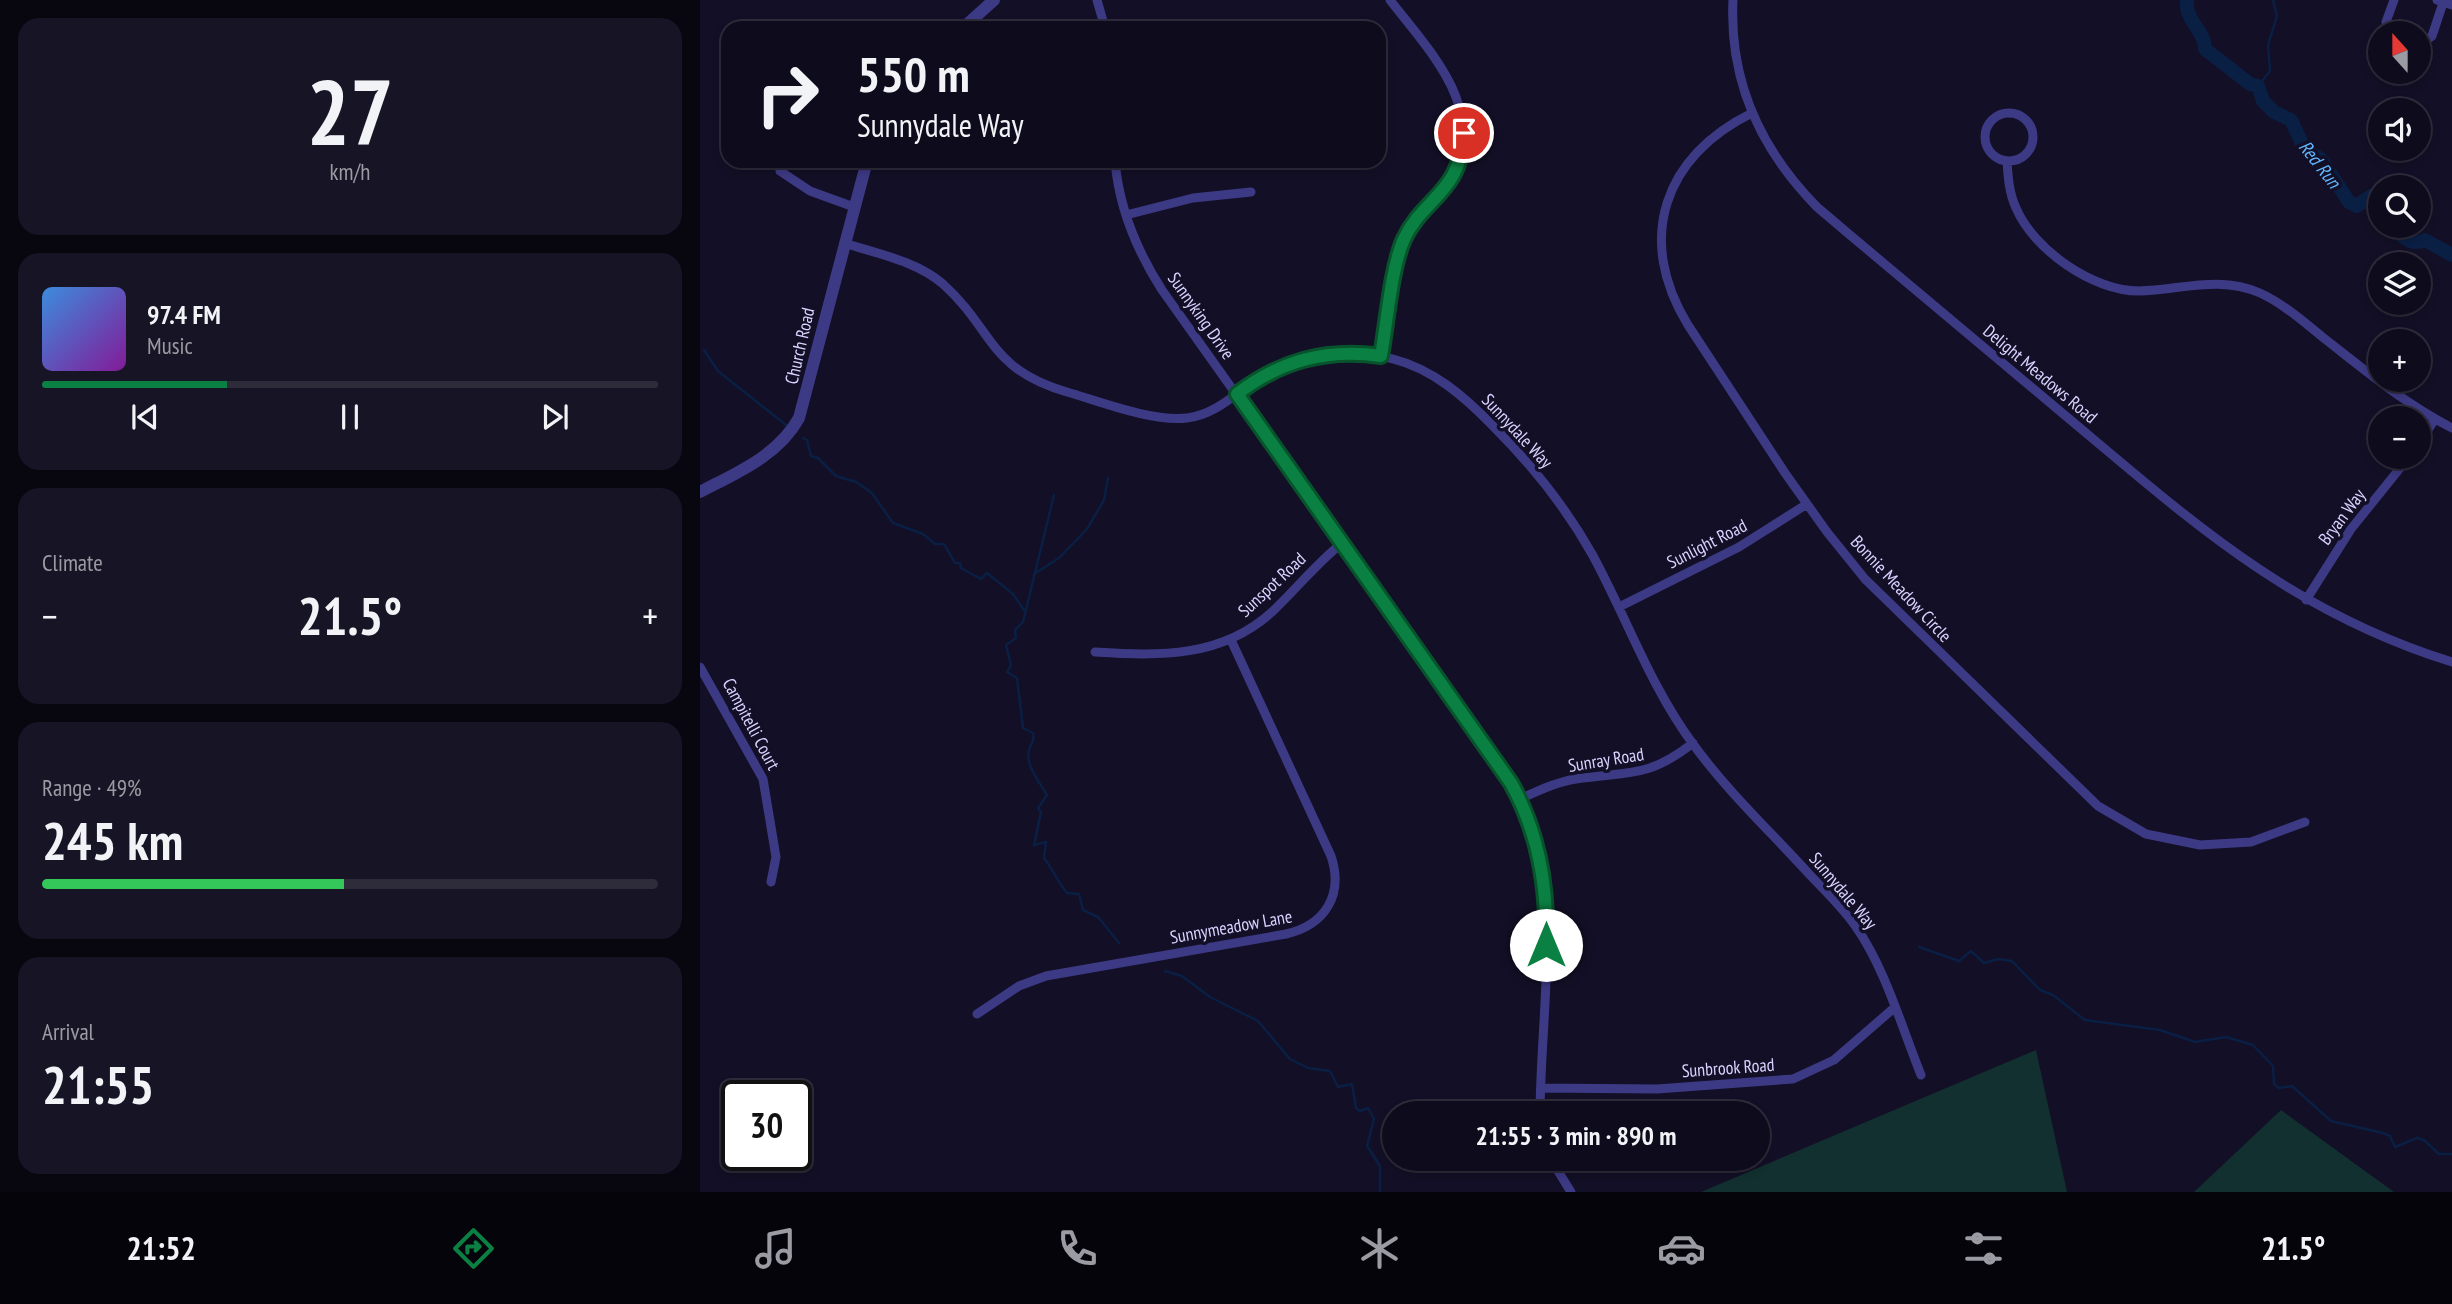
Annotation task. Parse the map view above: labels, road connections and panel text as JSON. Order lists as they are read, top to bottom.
{
  "streets": {
    "street": [
      "Sunnyking Drive",
      "Church Road",
      "Delight Meadows Road",
      "Sunnydale Way",
      "Bryan Way",
      "Sunlight Road",
      "Sunspot Road",
      "Bonnie Meadow Circle",
      "Campitelli Court",
      "Sunray Road",
      "Sunnymeadow Lane",
      "Sunbrook Road"
    ]
  },
  "crossings": [
    ["Sunnyking Drive", "Sunnydale Way"],
    ["Sunnyking Drive", "Sunspot Road"],
    ["Sunnyking Drive", "Sunray Road"],
    ["Sunnyking Drive", "Sunbrook Road"],
    ["Church Road", "Sunnydale Way"],
    ["Delight Meadows Road", "Bryan Way"],
    ["Delight Meadows Road", "Bonnie Meadow Circle"],
    ["Sunnydale Way", "Sunlight Road"],
    ["Sunnydale Way", "Sunray Road"],
    ["Sunnydale Way", "Sunbrook Road"],
    ["Sunlight Road", "Bonnie Meadow Circle"],
    ["Sunspot Road", "Sunnymeadow Lane"]
  ],
  "water": ["Red Run"],
  "north": "top",
  "page": {
    "tile": [
      ["27", "km/h"],
      "Climate",
      ["Range · 49%", "245 km"],
      ["Arrival", "21:55"]
    ],
    "map_buttons": ["+", "−"],
    "turn": ["550 m", "Sunnydale Way"],
    "song": ["97.4 FM", "Music"],
    "heat": ["−", "21.5°", "+"],
    "limit": "30",
    "trip": "21:55 · 3 min · 890 m",
    "tabs": ["21:52", "21.5°"]
  }
}
